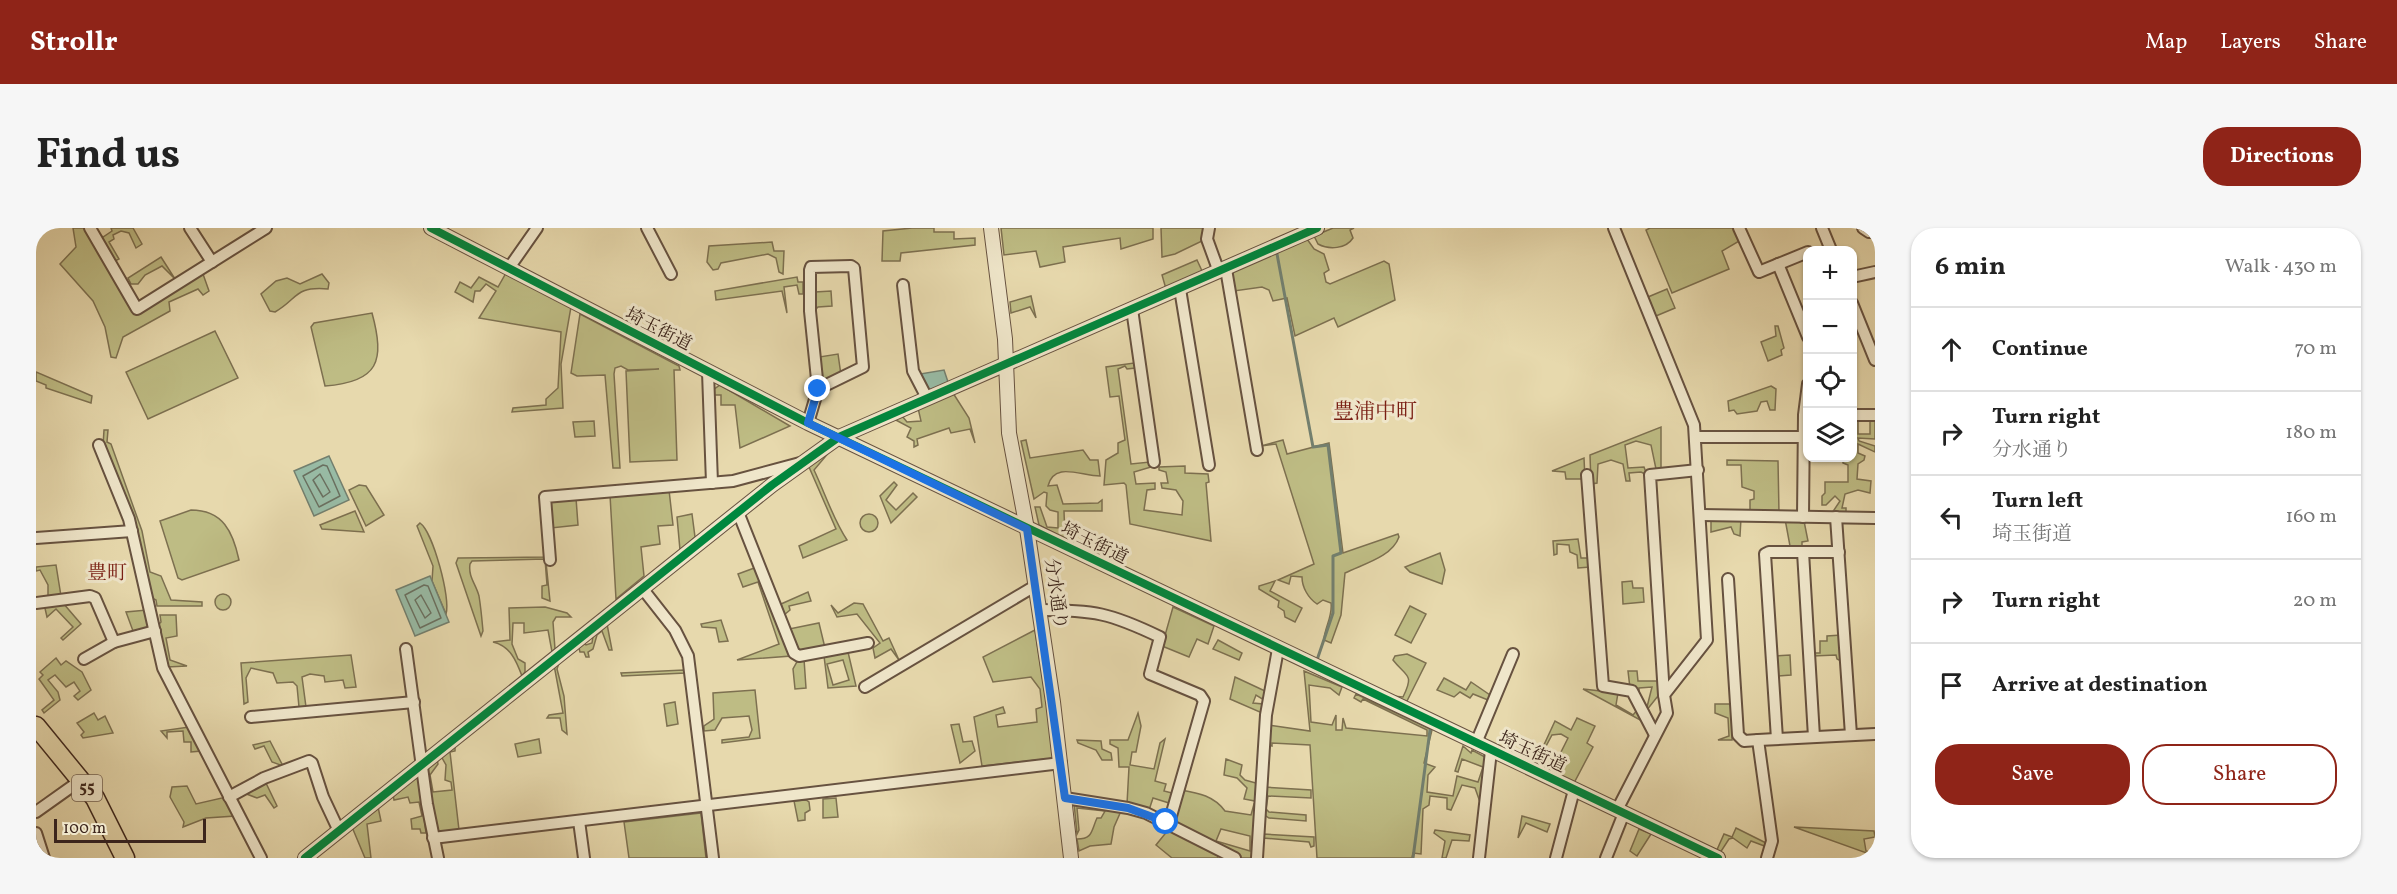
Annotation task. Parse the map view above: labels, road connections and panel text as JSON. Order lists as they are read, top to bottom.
{
  "streets": {
    "main road": ["55"],
    "street": ["埼玉街道", "分水通り"]
  },
  "crossings": [
    ["埼玉街道", "分水通り"]
  ],
  "districts": ["豊浦中町", "豊町"],
  "scale_bar": "100 m",
  "page": {
    "header": "Strollr",
    "nav": ["Map", "Layers", "Share"],
    "title": "Find us",
    "buttons": [
      "Directions",
      ["Save", "Share"]
    ],
    "heading": ["6 min", "Walk · 430 m"],
    "map_buttons": ["+", "−"],
    "list": [
      ["Continue", "70 m"],
      ["Turn right", "分水通り", "180 m"],
      ["Turn left", "埼玉街道", "160 m"],
      ["Turn right", "20 m"],
      "Arrive at destination"
    ],
    "scale": "100 m"
  }
}
